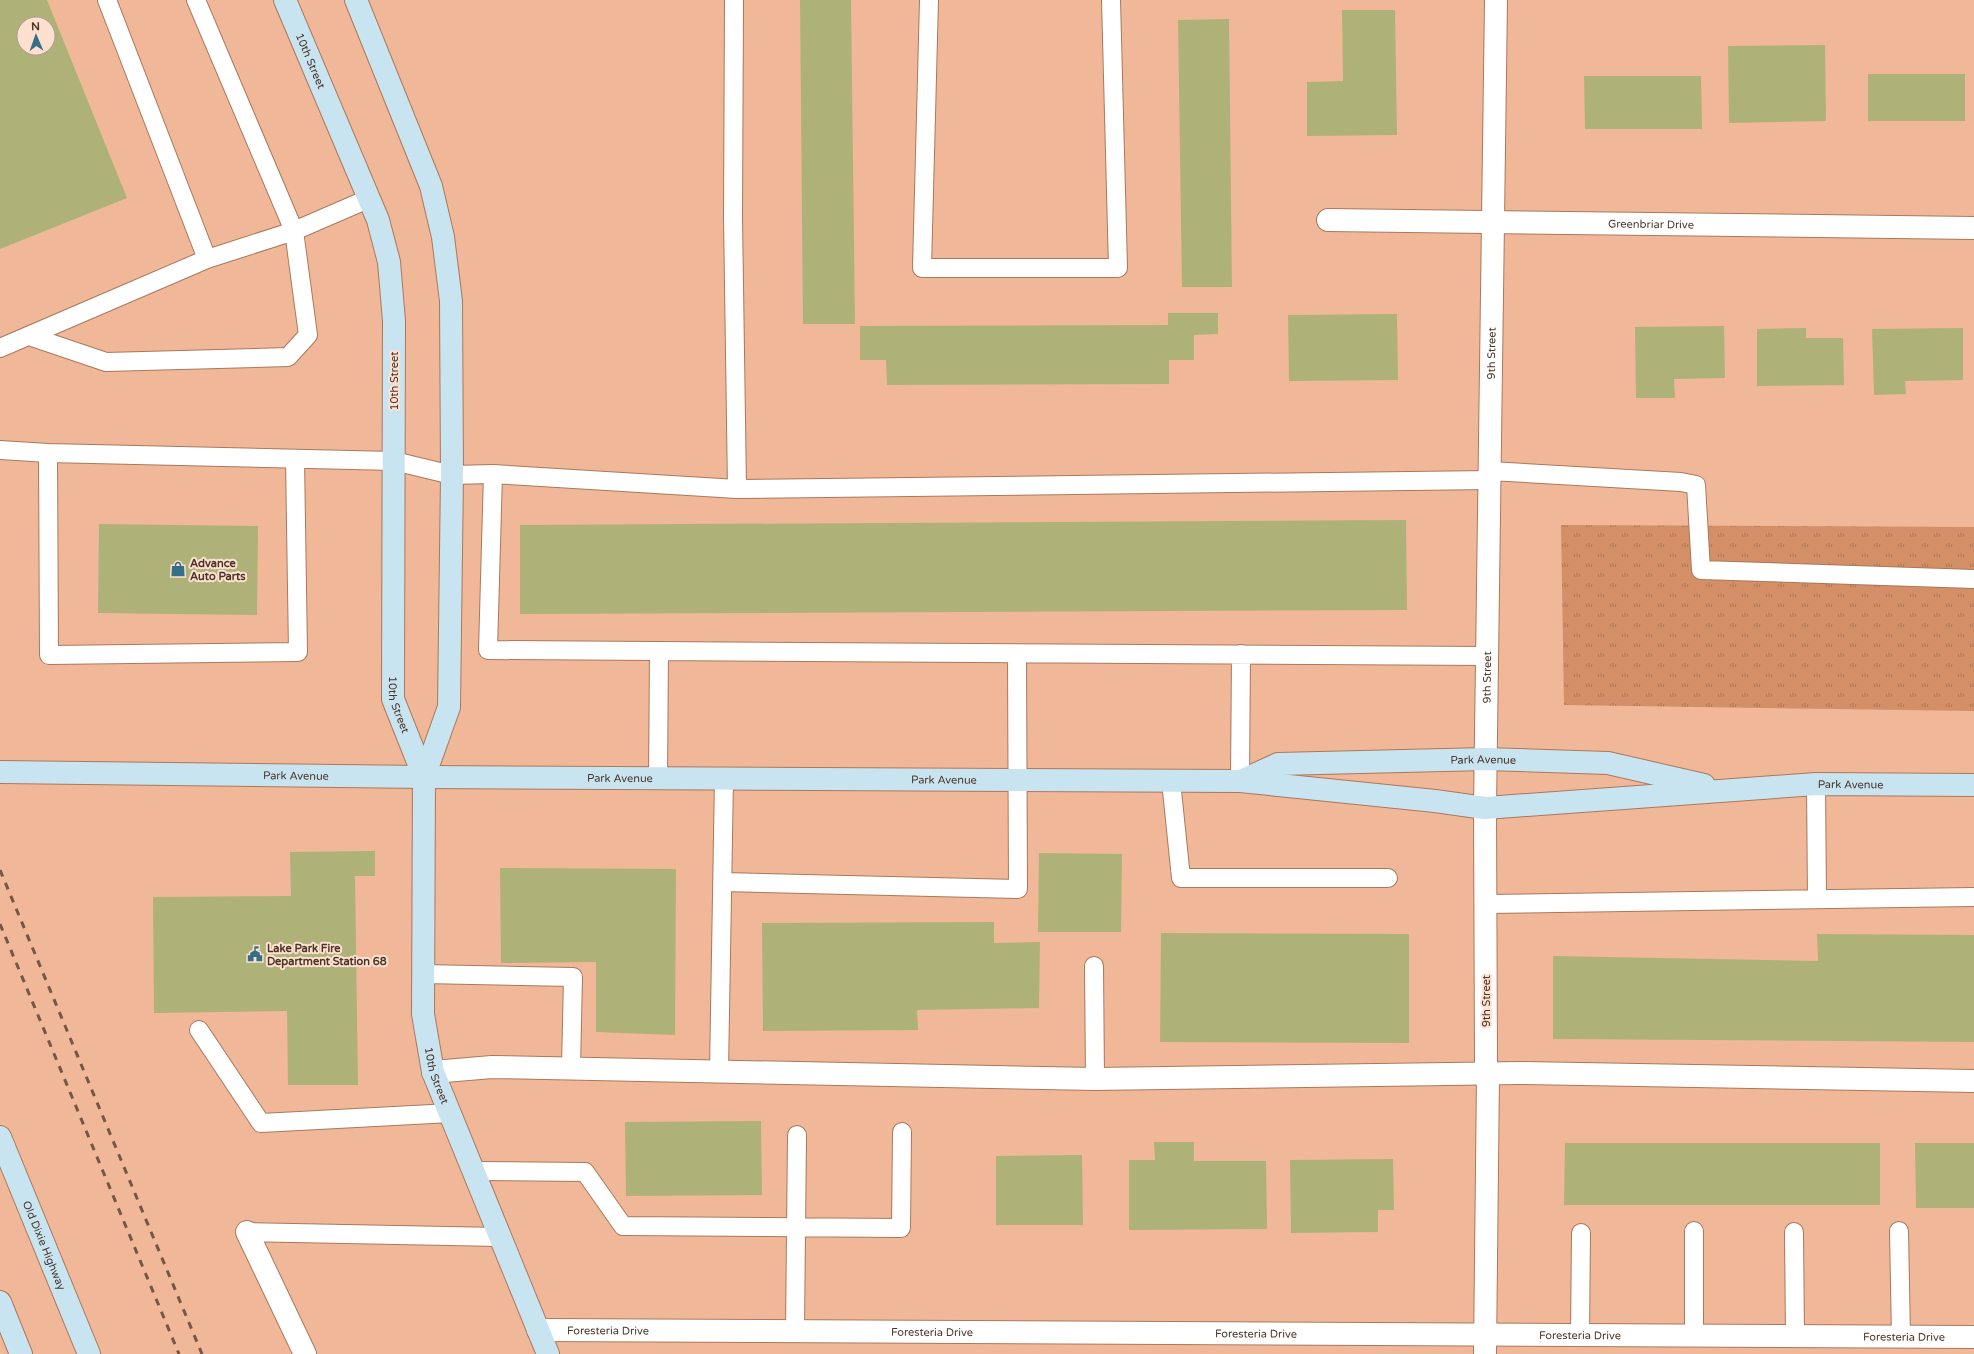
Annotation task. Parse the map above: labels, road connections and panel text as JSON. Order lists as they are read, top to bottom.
{
  "streets": {
    "street": [
      "10th Street",
      "Greenbriar Drive",
      "9th Street",
      "Park Avenue",
      "Old Dixie Highway",
      "Foresteria Drive"
    ]
  },
  "crossings": [
    ["10th Street", "Park Avenue"],
    ["10th Street", "Foresteria Drive"],
    ["Greenbriar Drive", "9th Street"],
    ["9th Street", "Park Avenue"],
    ["9th Street", "Foresteria Drive"]
  ],
  "places": {
    "shop": ["Advance Auto Parts"],
    "public building": ["Lake Park Fire Department Station 68"]
  },
  "north": "top"
}
